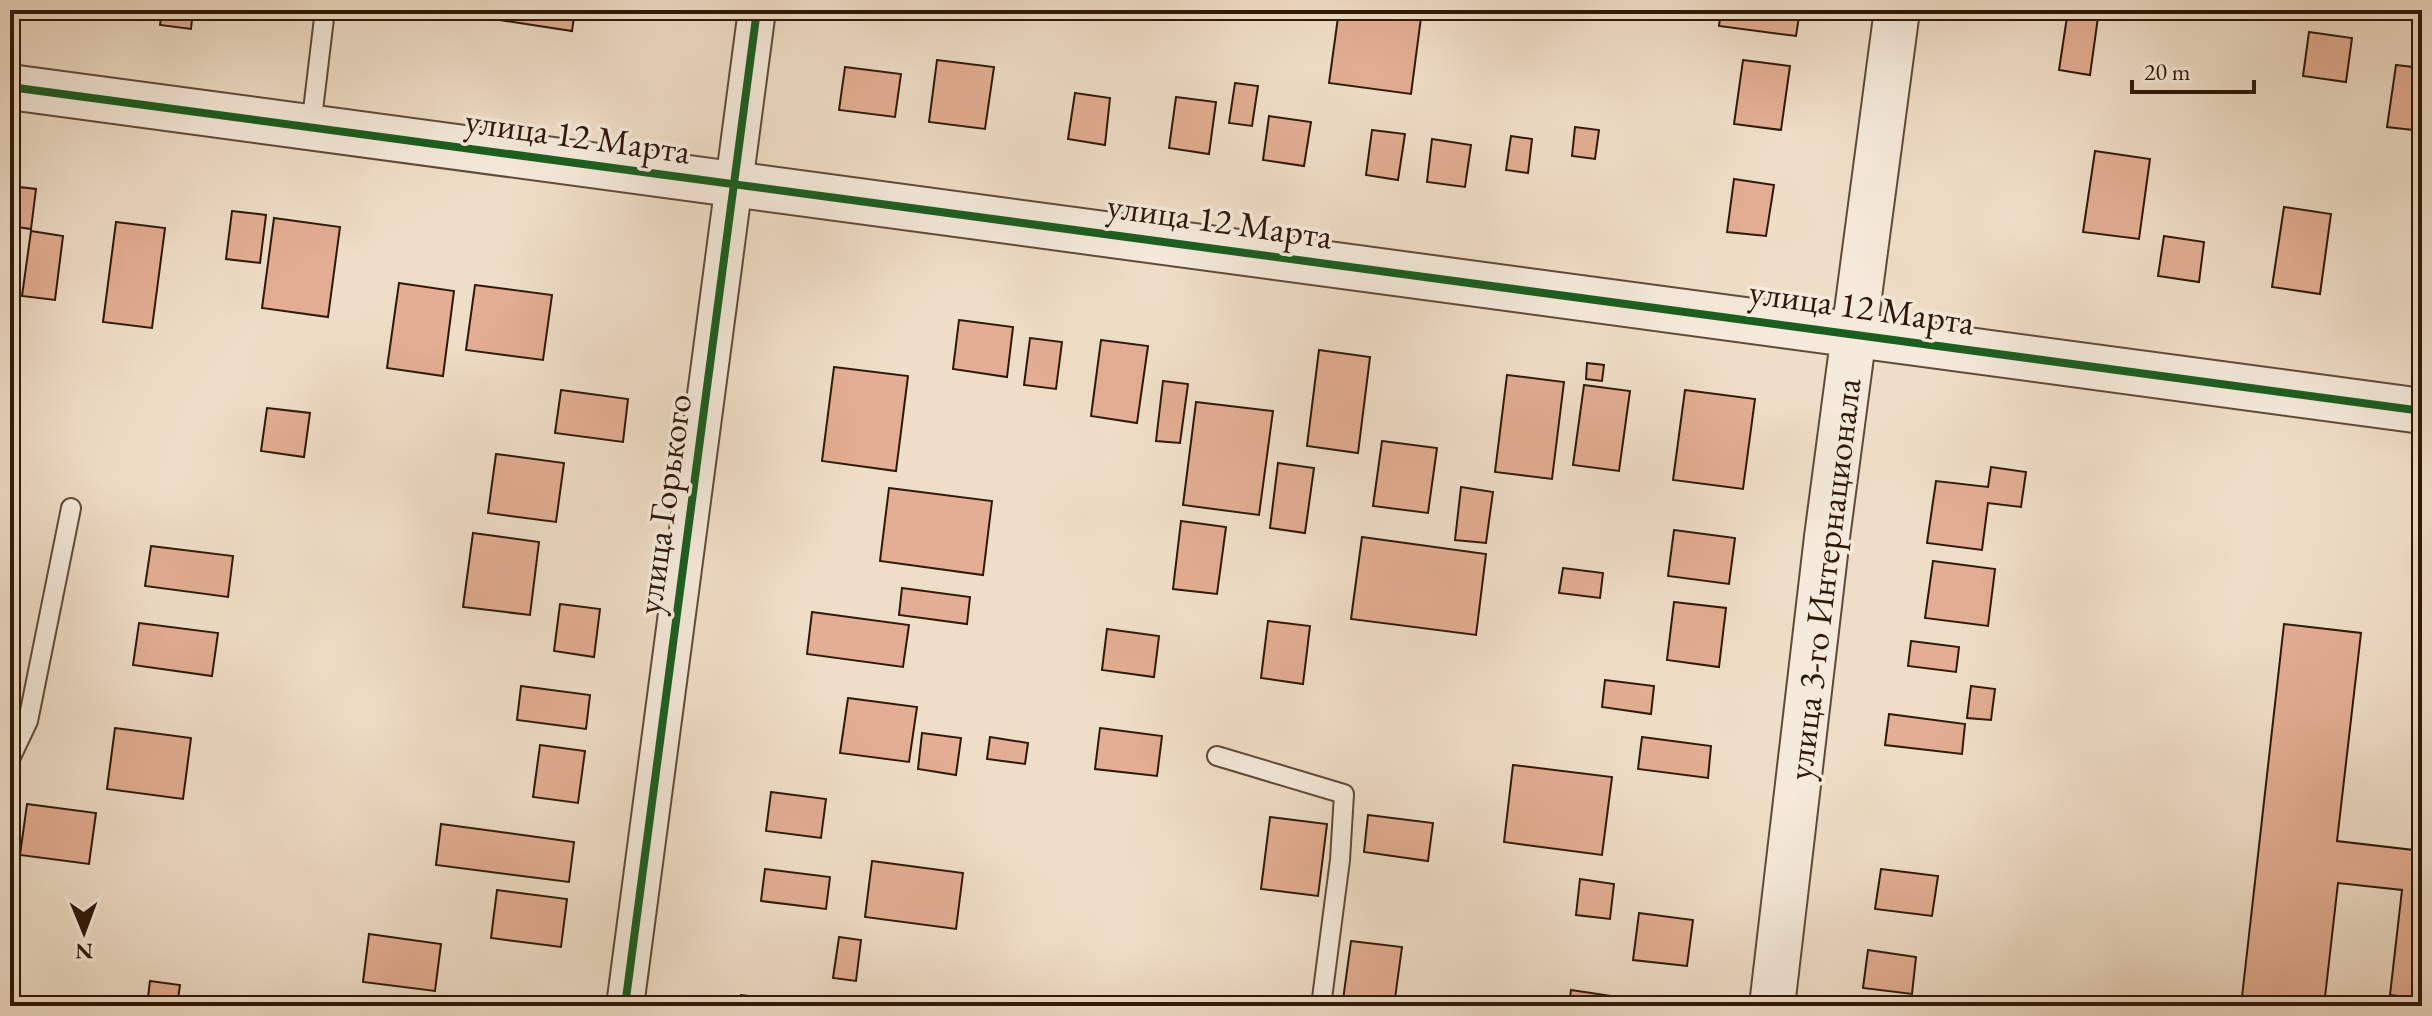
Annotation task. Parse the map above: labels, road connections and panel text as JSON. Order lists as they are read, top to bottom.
{
  "streets": {
    "street": ["улица 12 Марта", "улица Горького", "улица 3-го Интернационала"]
  },
  "crossings": [
    ["улица 12 Марта", "улица Горького"],
    ["улица 12 Марта", "улица 3-го Интернационала"]
  ],
  "scale_bar": "20 m",
  "north": "bottom"
}
